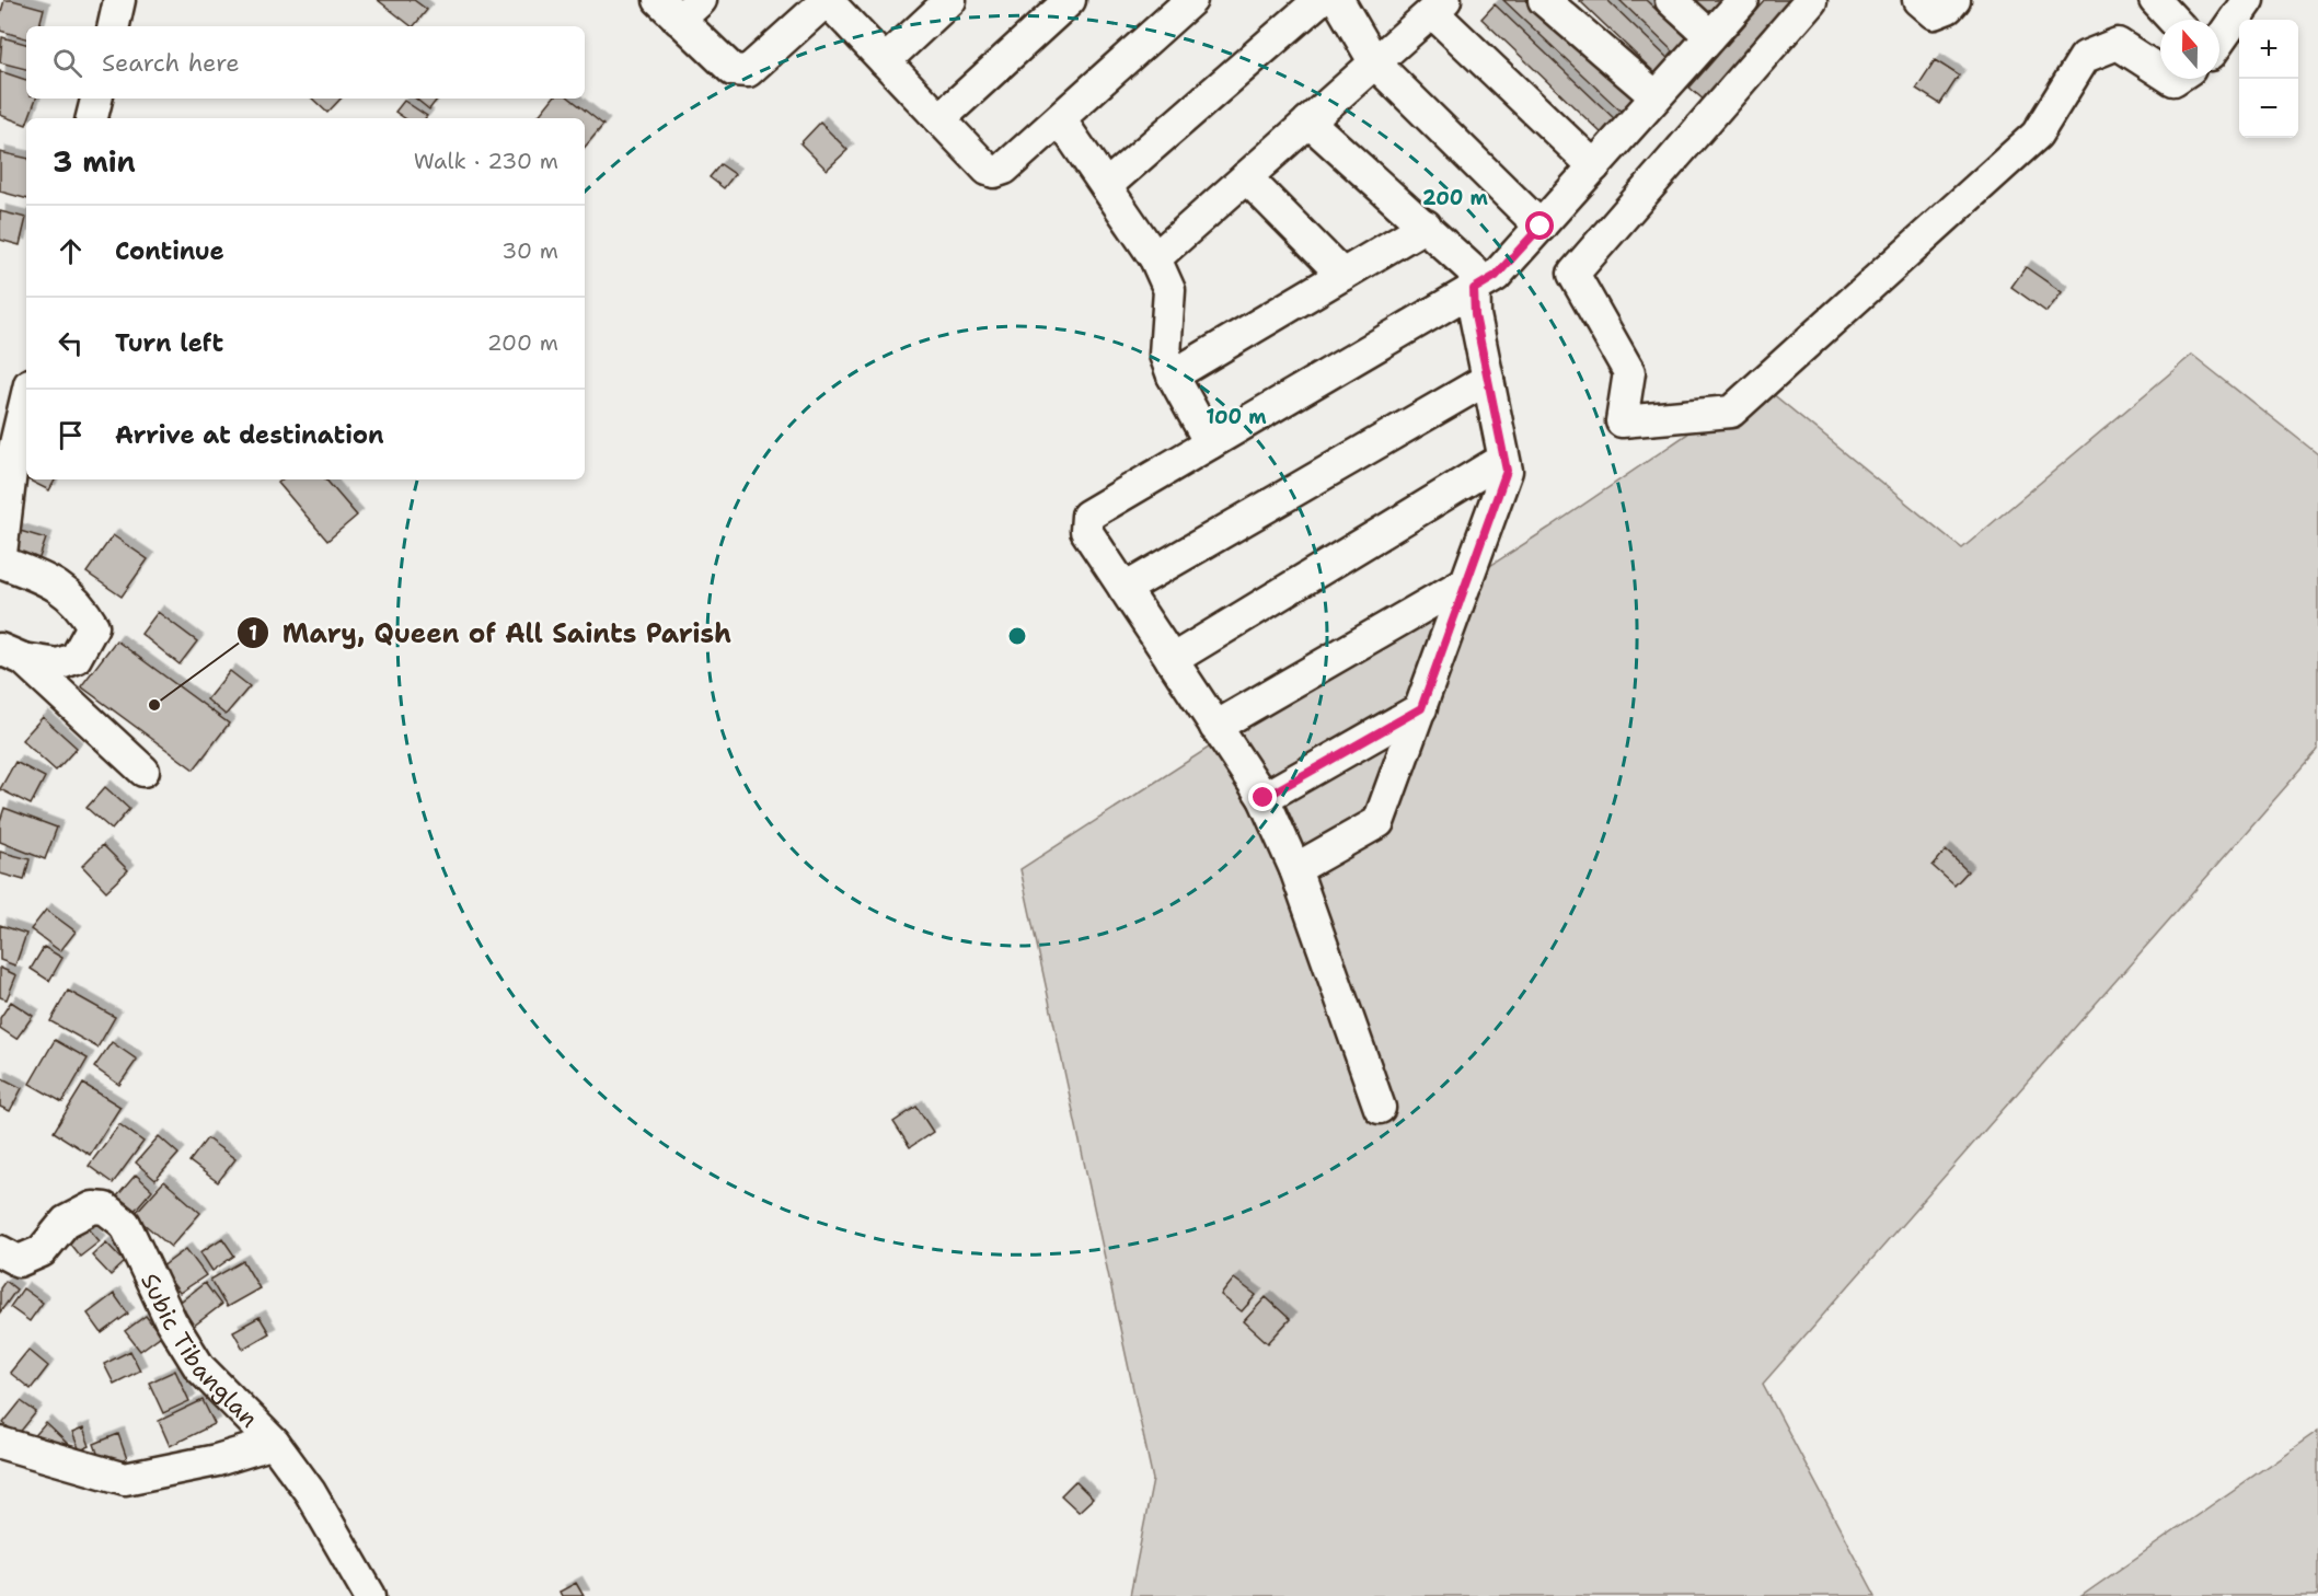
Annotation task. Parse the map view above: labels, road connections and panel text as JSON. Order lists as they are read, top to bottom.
{
  "streets": {
    "street": ["Subic Tibanglan"]
  },
  "places": ["Mary, Queen of All Saints Parish"],
  "north": "top",
  "page": {
    "map_buttons": ["+", "−"],
    "search": "Search here",
    "heading": ["3 min", "Walk · 230 m"],
    "list": [
      ["Continue", "30 m"],
      ["Turn left", "200 m"],
      "Arrive at destination"
    ]
  },
  "rings": ["200 m", "100 m"]
}
